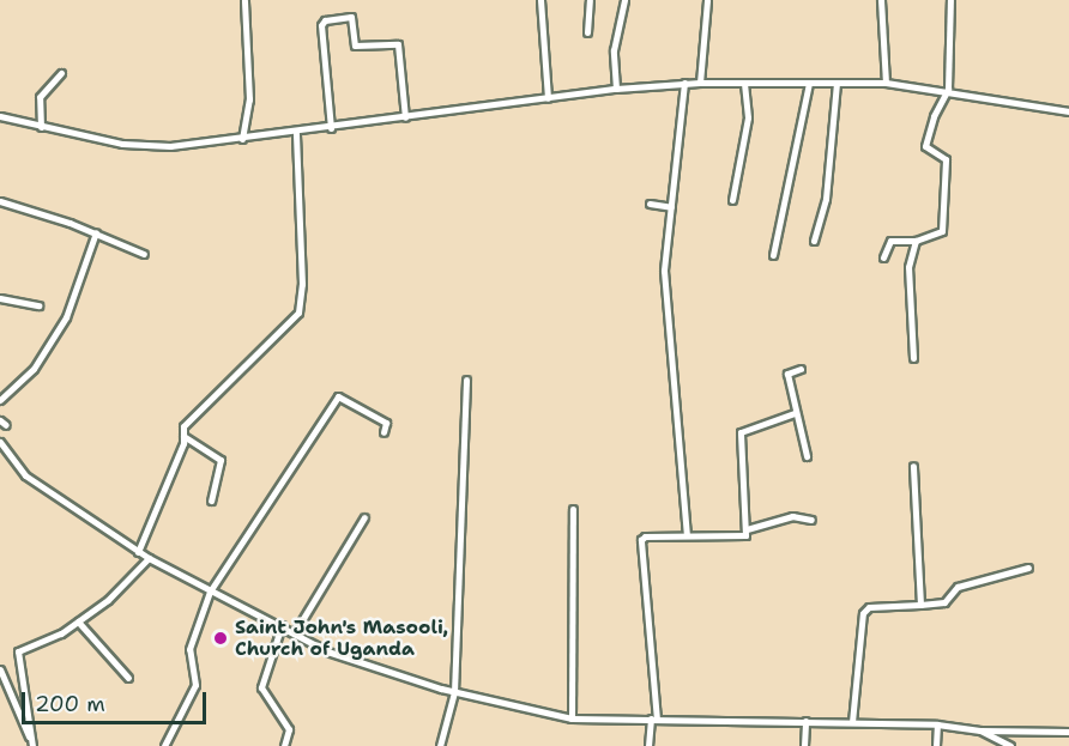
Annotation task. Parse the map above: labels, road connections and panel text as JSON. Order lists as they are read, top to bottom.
{
  "places": ["Saint John's Masooli, Church of Uganda"],
  "scale_bar": "200 m"
}
